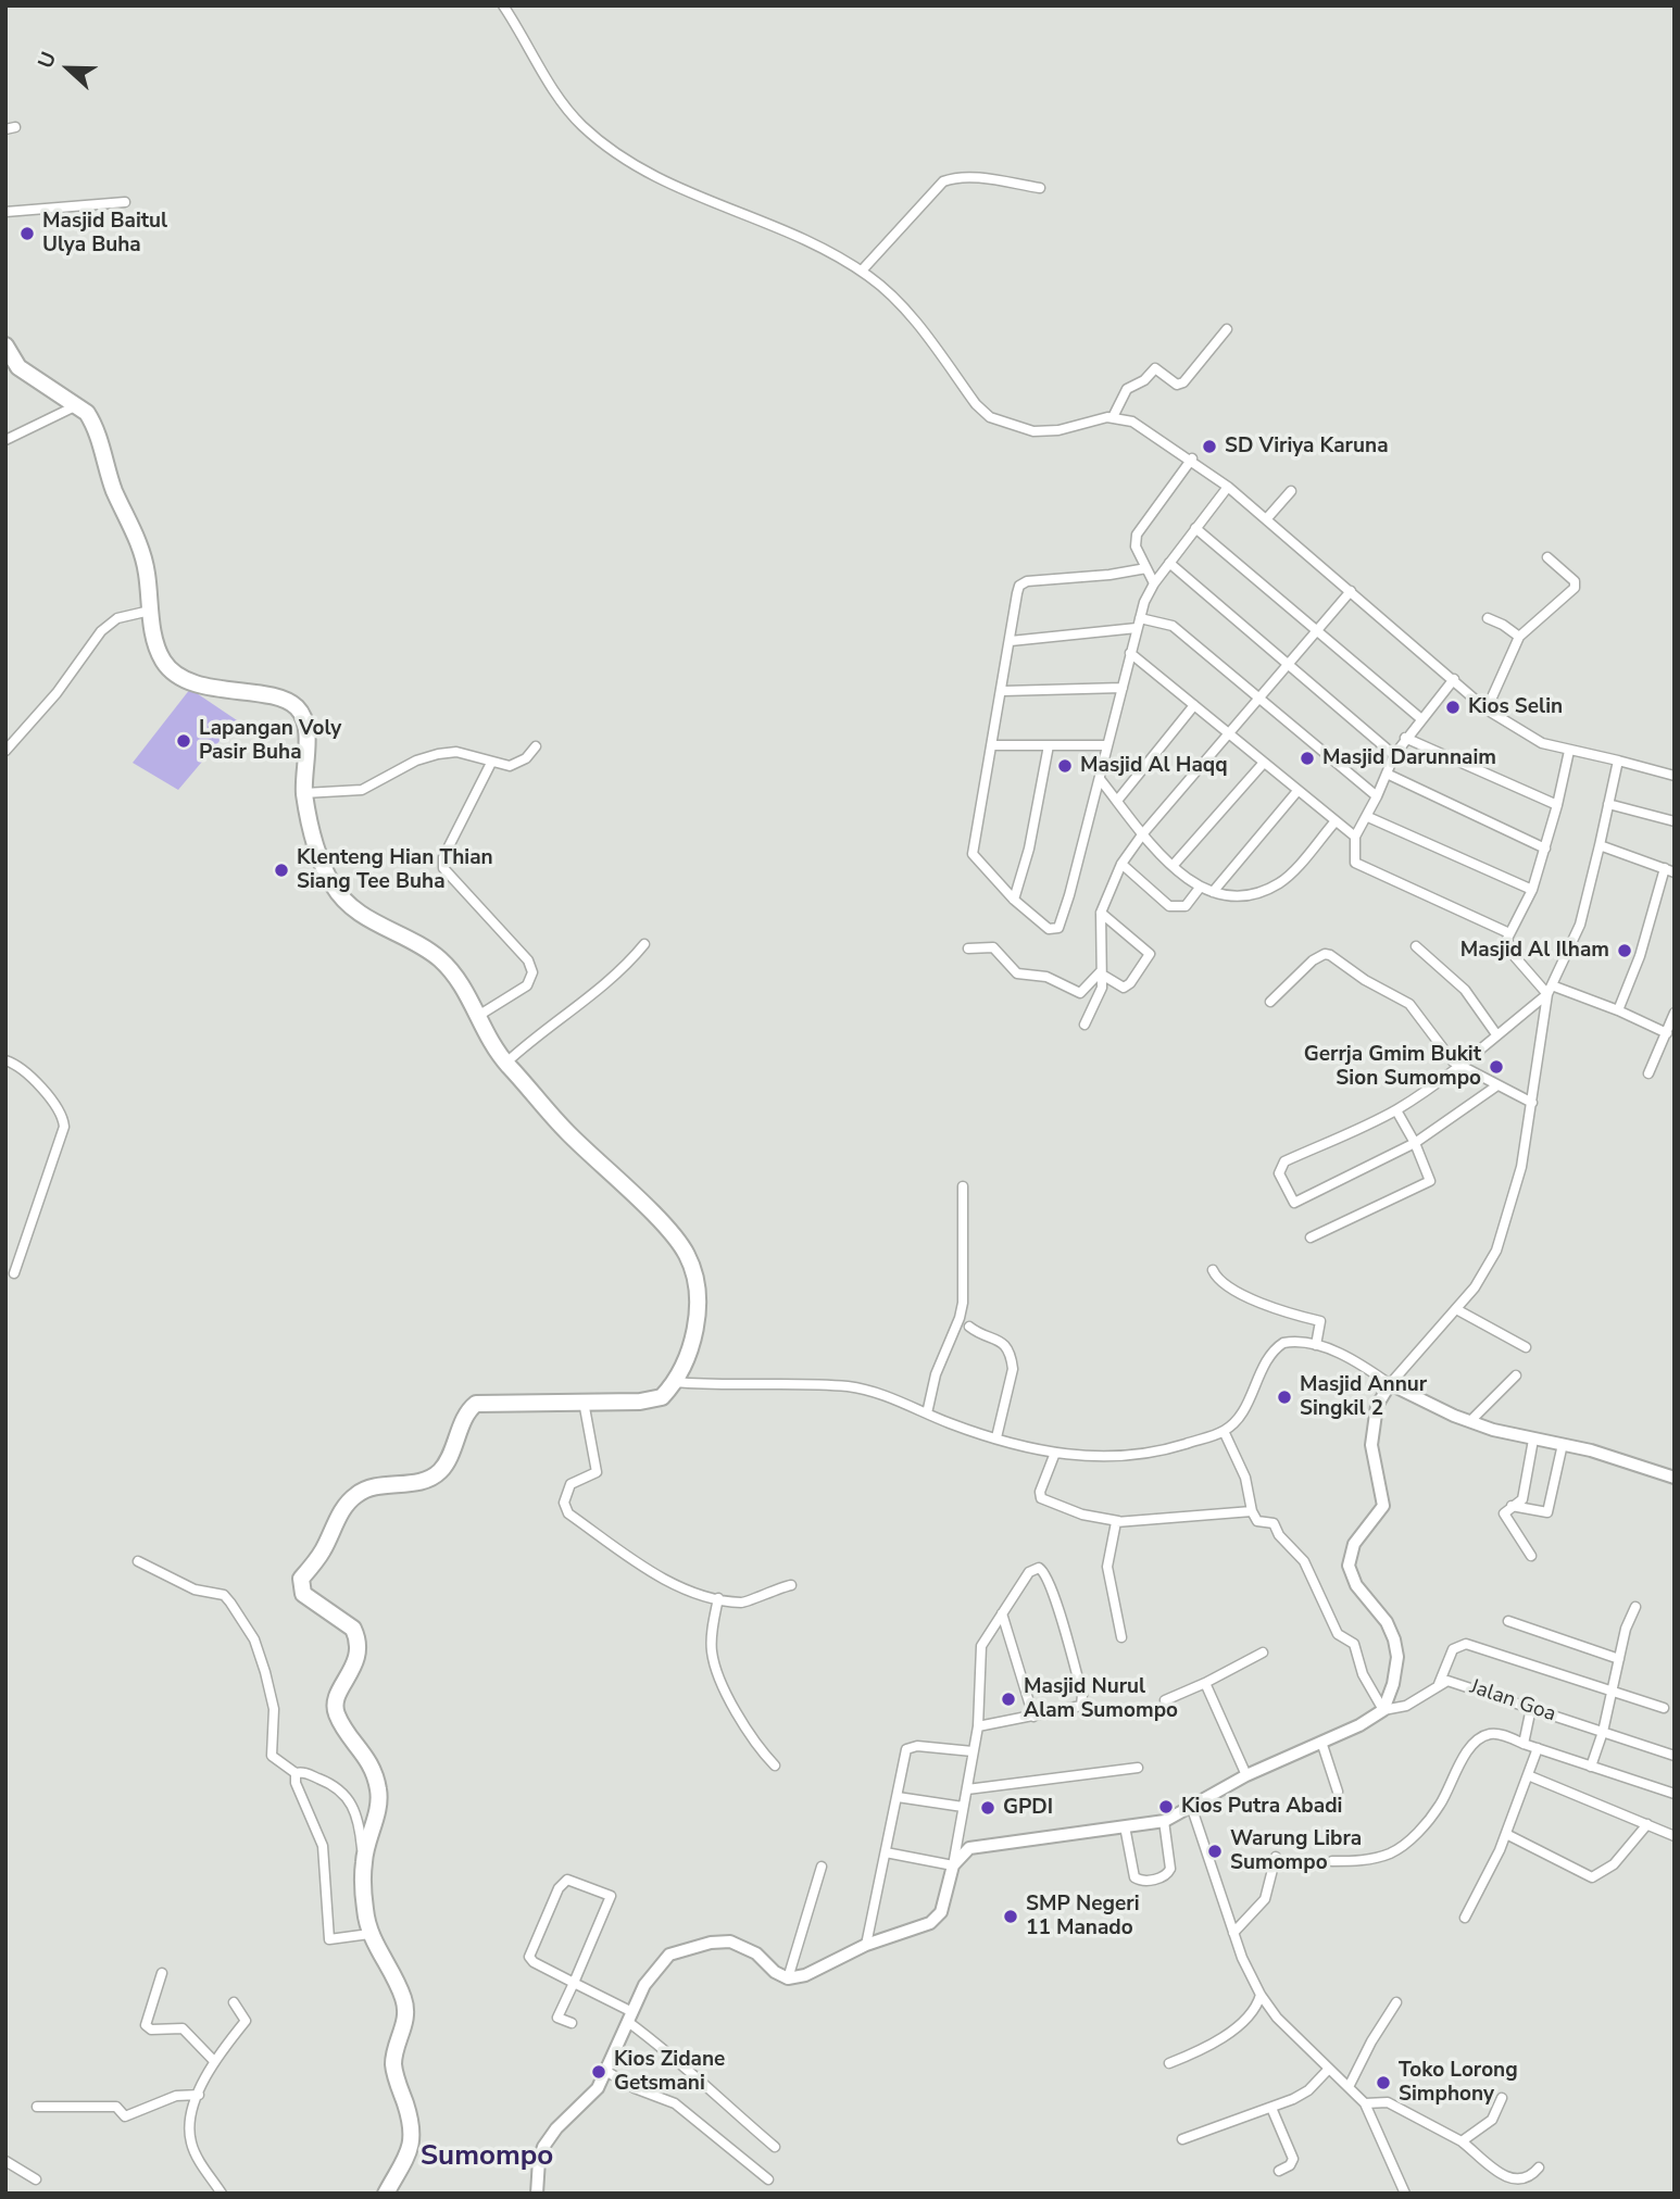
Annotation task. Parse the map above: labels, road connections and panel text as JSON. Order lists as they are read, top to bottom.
{
  "streets": {
    "street": ["Jalan Goa"]
  },
  "districts": ["Sumompo"],
  "places": [
    "Masjid Baitul Ulya Buha",
    "SD Viriya Karuna",
    "Kios Selin",
    "Lapangan Voly Pasir Buha",
    "Masjid Darunnaim",
    "Masjid Al Haqq",
    "Klenteng Hian Thian Siang Tee Buha",
    "Masjid Al Ilham",
    "Gerrja Gmim Bukit Sion Sumompo",
    "Masjid Annur Singkil 2",
    "Masjid Nurul Alam Sumompo",
    "Kios Putra Abadi",
    "GPDI",
    "Warung Libra Sumompo",
    "SMP Negeri 11 Manado",
    "Kios Zidane Getsmani",
    "Toko Lorong Simphony"
  ],
  "north": "left"
}
